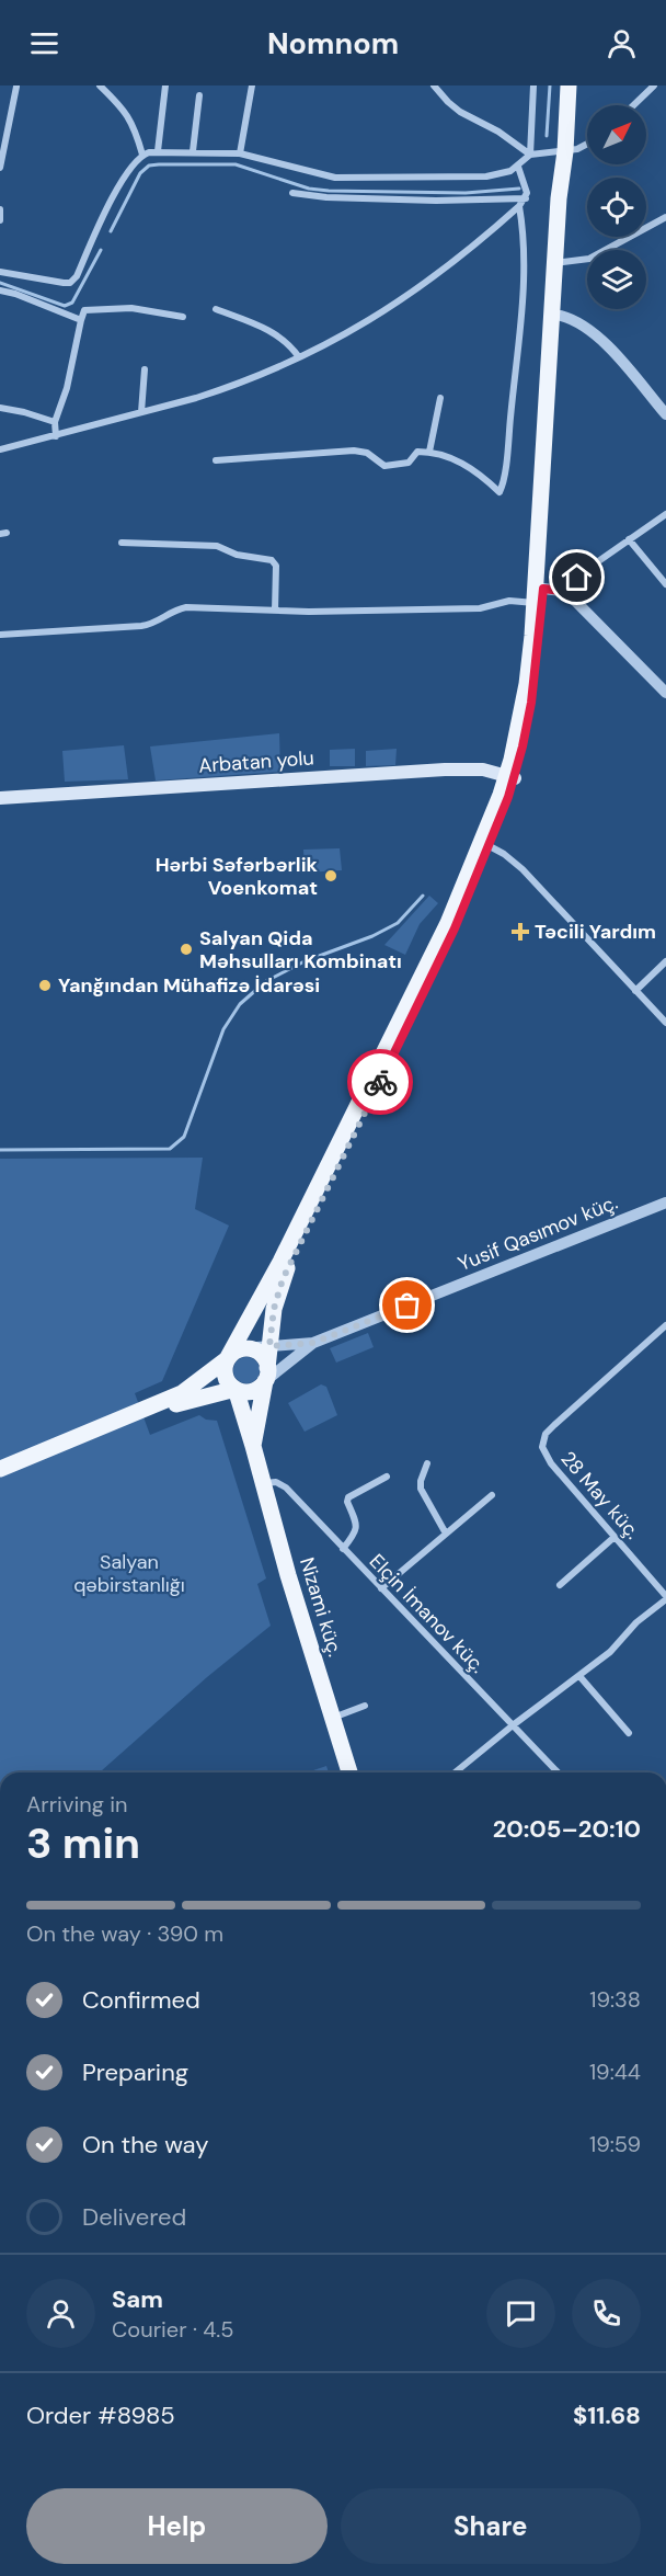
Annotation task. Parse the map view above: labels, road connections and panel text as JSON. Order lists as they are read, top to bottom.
{
  "streets": {
    "main road": ["Arbatan yolu", "Nizami küç."],
    "street": ["Yusif Qasımov küç.", "28 May küç.", "Elçin İmanov küç."]
  },
  "crossings": [
    ["Nizami küç.", "Elçin İmanov küç."]
  ],
  "parks": ["Salyan qəbirstanlığı"],
  "places": {
    "other": ["Hərbi Səfərbərlik Voenkomat", "Salyan Qida Məhsulları Kombinatı", "Yanğından Mühafizə İdarəsi"],
    "health": ["Təcili Yardım"]
  },
  "north": "top right",
  "page": {
    "header": "Nomnom",
    "heading": ["3 min", "Arriving in", "20:05–20:10"],
    "panel": [
      "Sam",
      "Courier · 4.5",
      "Order #8985",
      "$11.68"
    ],
    "bar": "On the way · 390 m",
    "list": [
      ["Confirmed", "19:38"],
      ["Preparing", "19:44"],
      ["On the way", "19:59"],
      "Delivered"
    ],
    "buttons": ["Help", "Share"]
  }
}
